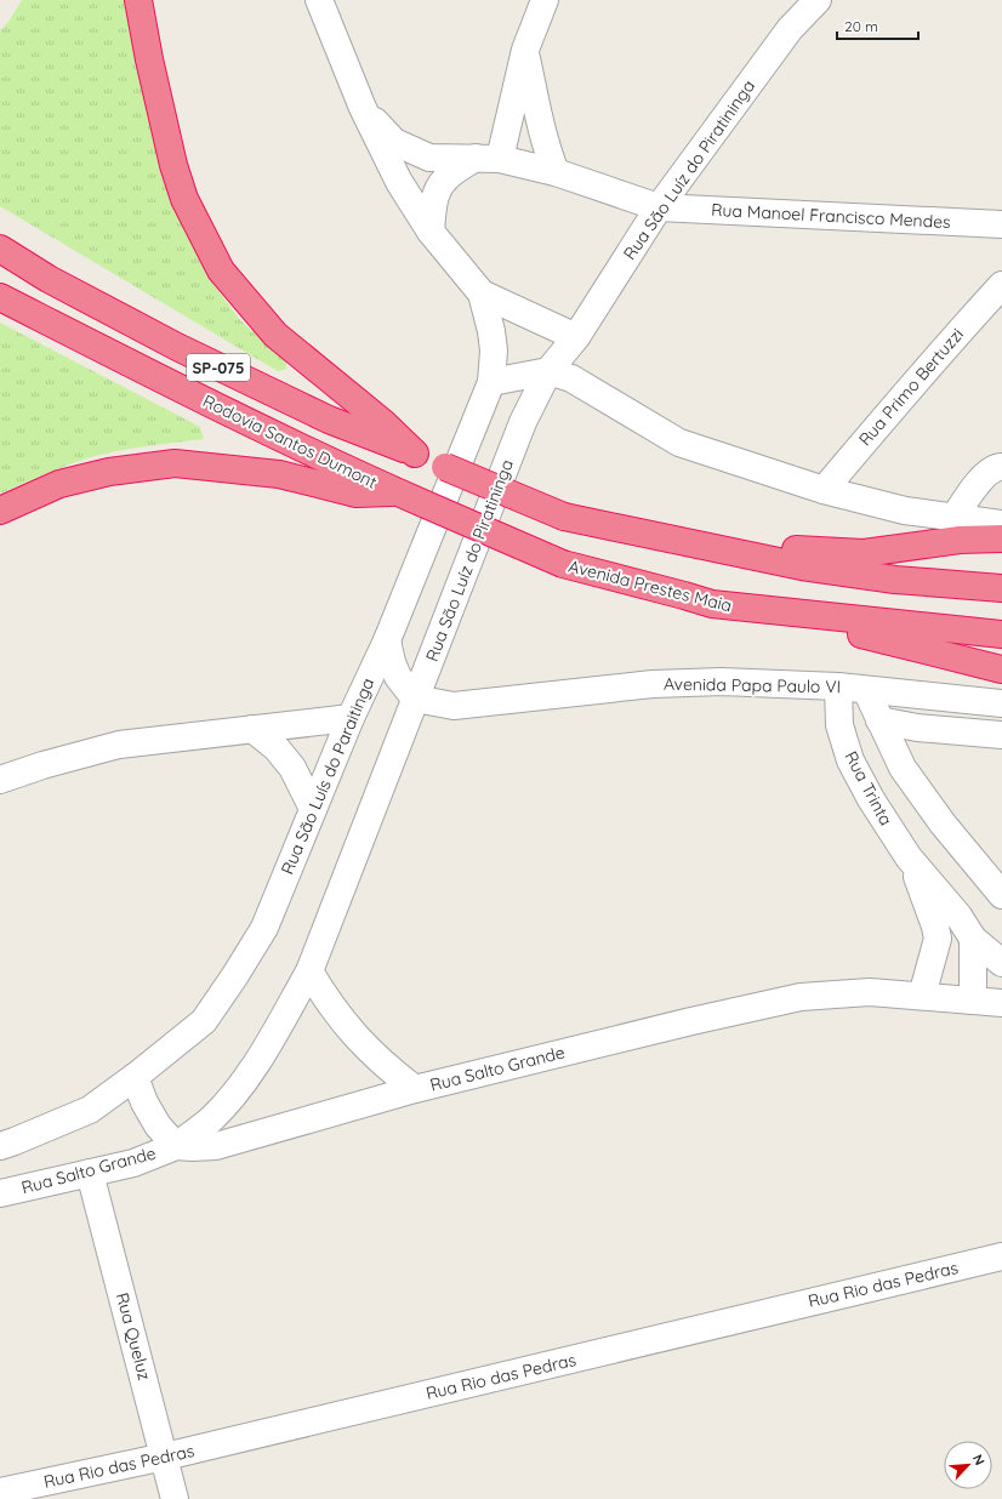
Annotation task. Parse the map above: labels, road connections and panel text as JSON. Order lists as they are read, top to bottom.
{
  "streets": {
    "highway": ["SP-075", "Rodovia Santos Dumont", "Avenida Prestes Maia"],
    "street": [
      "Rua São Luíz do Piratininga",
      "Rua Manoel Francisco Mendes",
      "Rua Primo Bertuzzi",
      "Avenida Papa Paulo VI",
      "Rua São Luís do Paraitinga",
      "Rua Trinta",
      "Rua Salto Grande",
      "Rua Rio das Pedras",
      "Rua Queluz"
    ]
  },
  "crossings": [
    ["Rua São Luíz do Piratininga", "Rua Manoel Francisco Mendes"],
    ["Rua São Luíz do Piratininga", "Avenida Papa Paulo VI"],
    ["Rua São Luíz do Piratininga", "Rua Salto Grande"],
    ["Rodovia Santos Dumont", "Avenida Prestes Maia"],
    ["Avenida Papa Paulo VI", "Rua Trinta"],
    ["Rua Trinta", "Rua Salto Grande"],
    ["Rua Salto Grande", "Rua Queluz"],
    ["Rua Rio das Pedras", "Rua Queluz"]
  ],
  "scale_bar": "20 m",
  "north": "top right"
}
